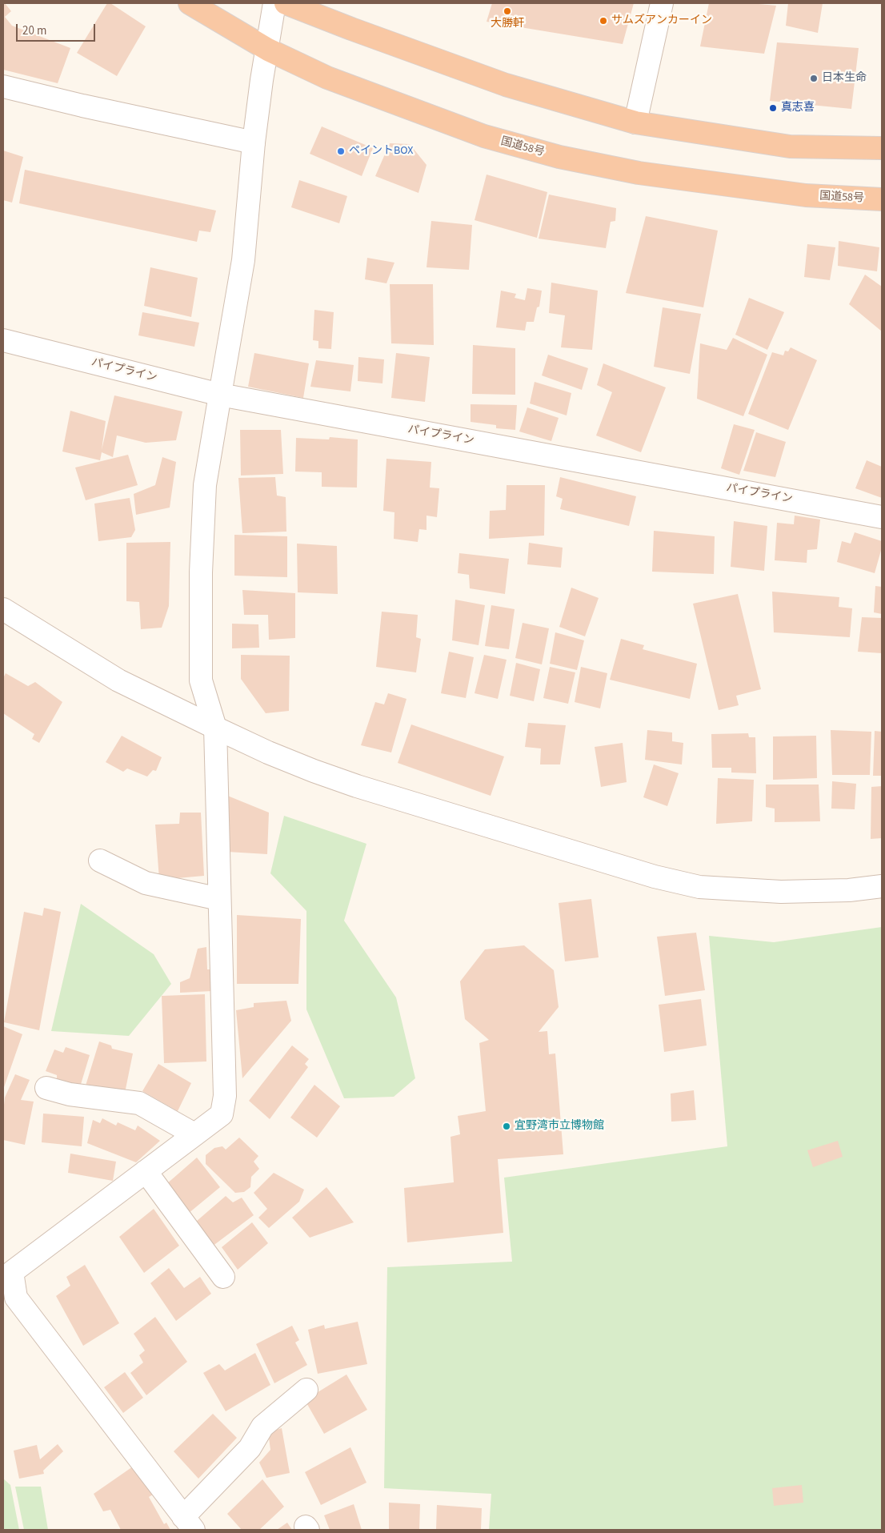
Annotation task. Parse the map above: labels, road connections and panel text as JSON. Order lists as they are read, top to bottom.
{
  "streets": {
    "highway": ["国道58号"],
    "street": ["パイプライン"]
  },
  "places": [
    "大勝軒",
    "サムズアンカーイン",
    "日本生命",
    "真志喜",
    "ペイントBOX",
    "宜野湾市立博物館"
  ],
  "scale_bar": "20 m"
}
